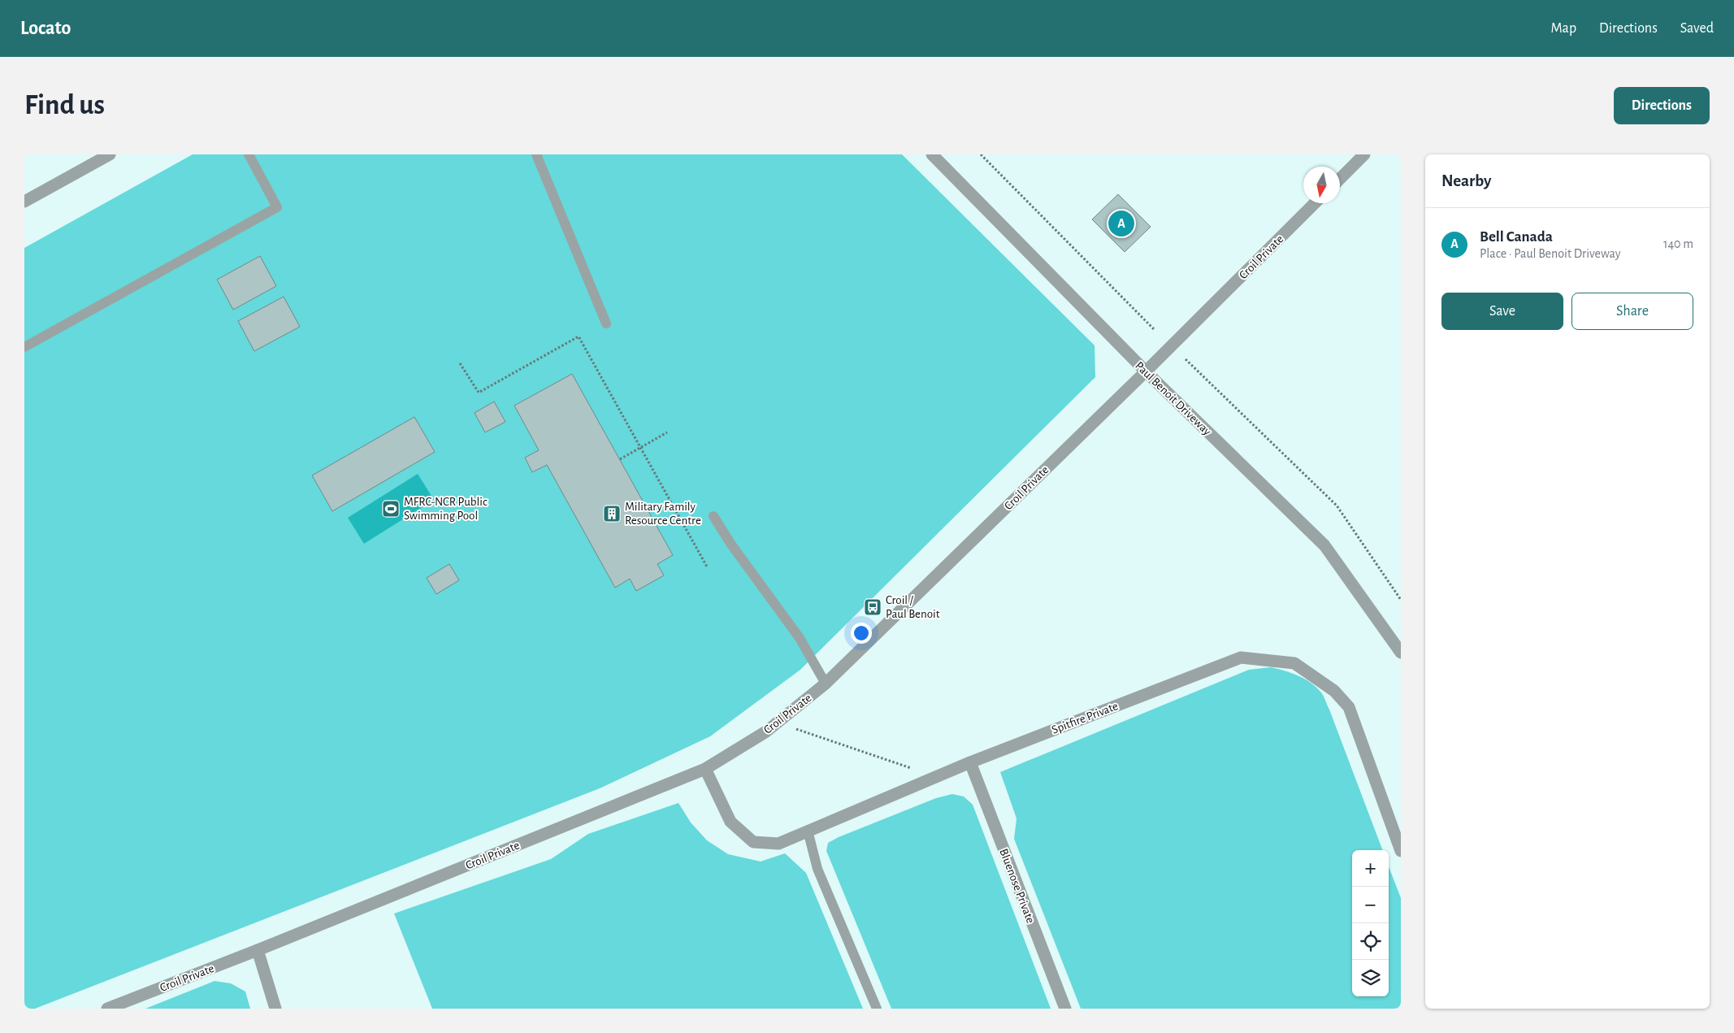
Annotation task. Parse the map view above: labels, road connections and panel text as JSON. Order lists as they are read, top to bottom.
{
  "streets": {
    "street": [
      "Croil Private",
      "Paul Benoit Driveway",
      "Spitfire Private",
      "Bluenose Private"
    ]
  },
  "crossings": [
    ["Croil Private", "Paul Benoit Driveway"],
    ["Croil Private", "Spitfire Private"],
    ["Spitfire Private", "Bluenose Private"]
  ],
  "places": {
    "sports": ["MFRC-NCR Public Swimming Pool"],
    "building": ["Military Family Resource Centre"],
    "bus stop": ["Croil / Paul Benoit"]
  },
  "north": "bottom",
  "page": {
    "header": "Locato",
    "nav": ["Map", "Directions", "Saved"],
    "buttons": [
      "Directions",
      ["Save", "Share"]
    ],
    "title": "Find us",
    "heading": "Nearby",
    "list": [
      {
        "mark": "A",
        "name": "Bell Canada",
        "note": "Place · Paul Benoit Driveway",
        "value": "140 m"
      }
    ],
    "pins": "A",
    "map_buttons": ["+", "−"]
  }
}
